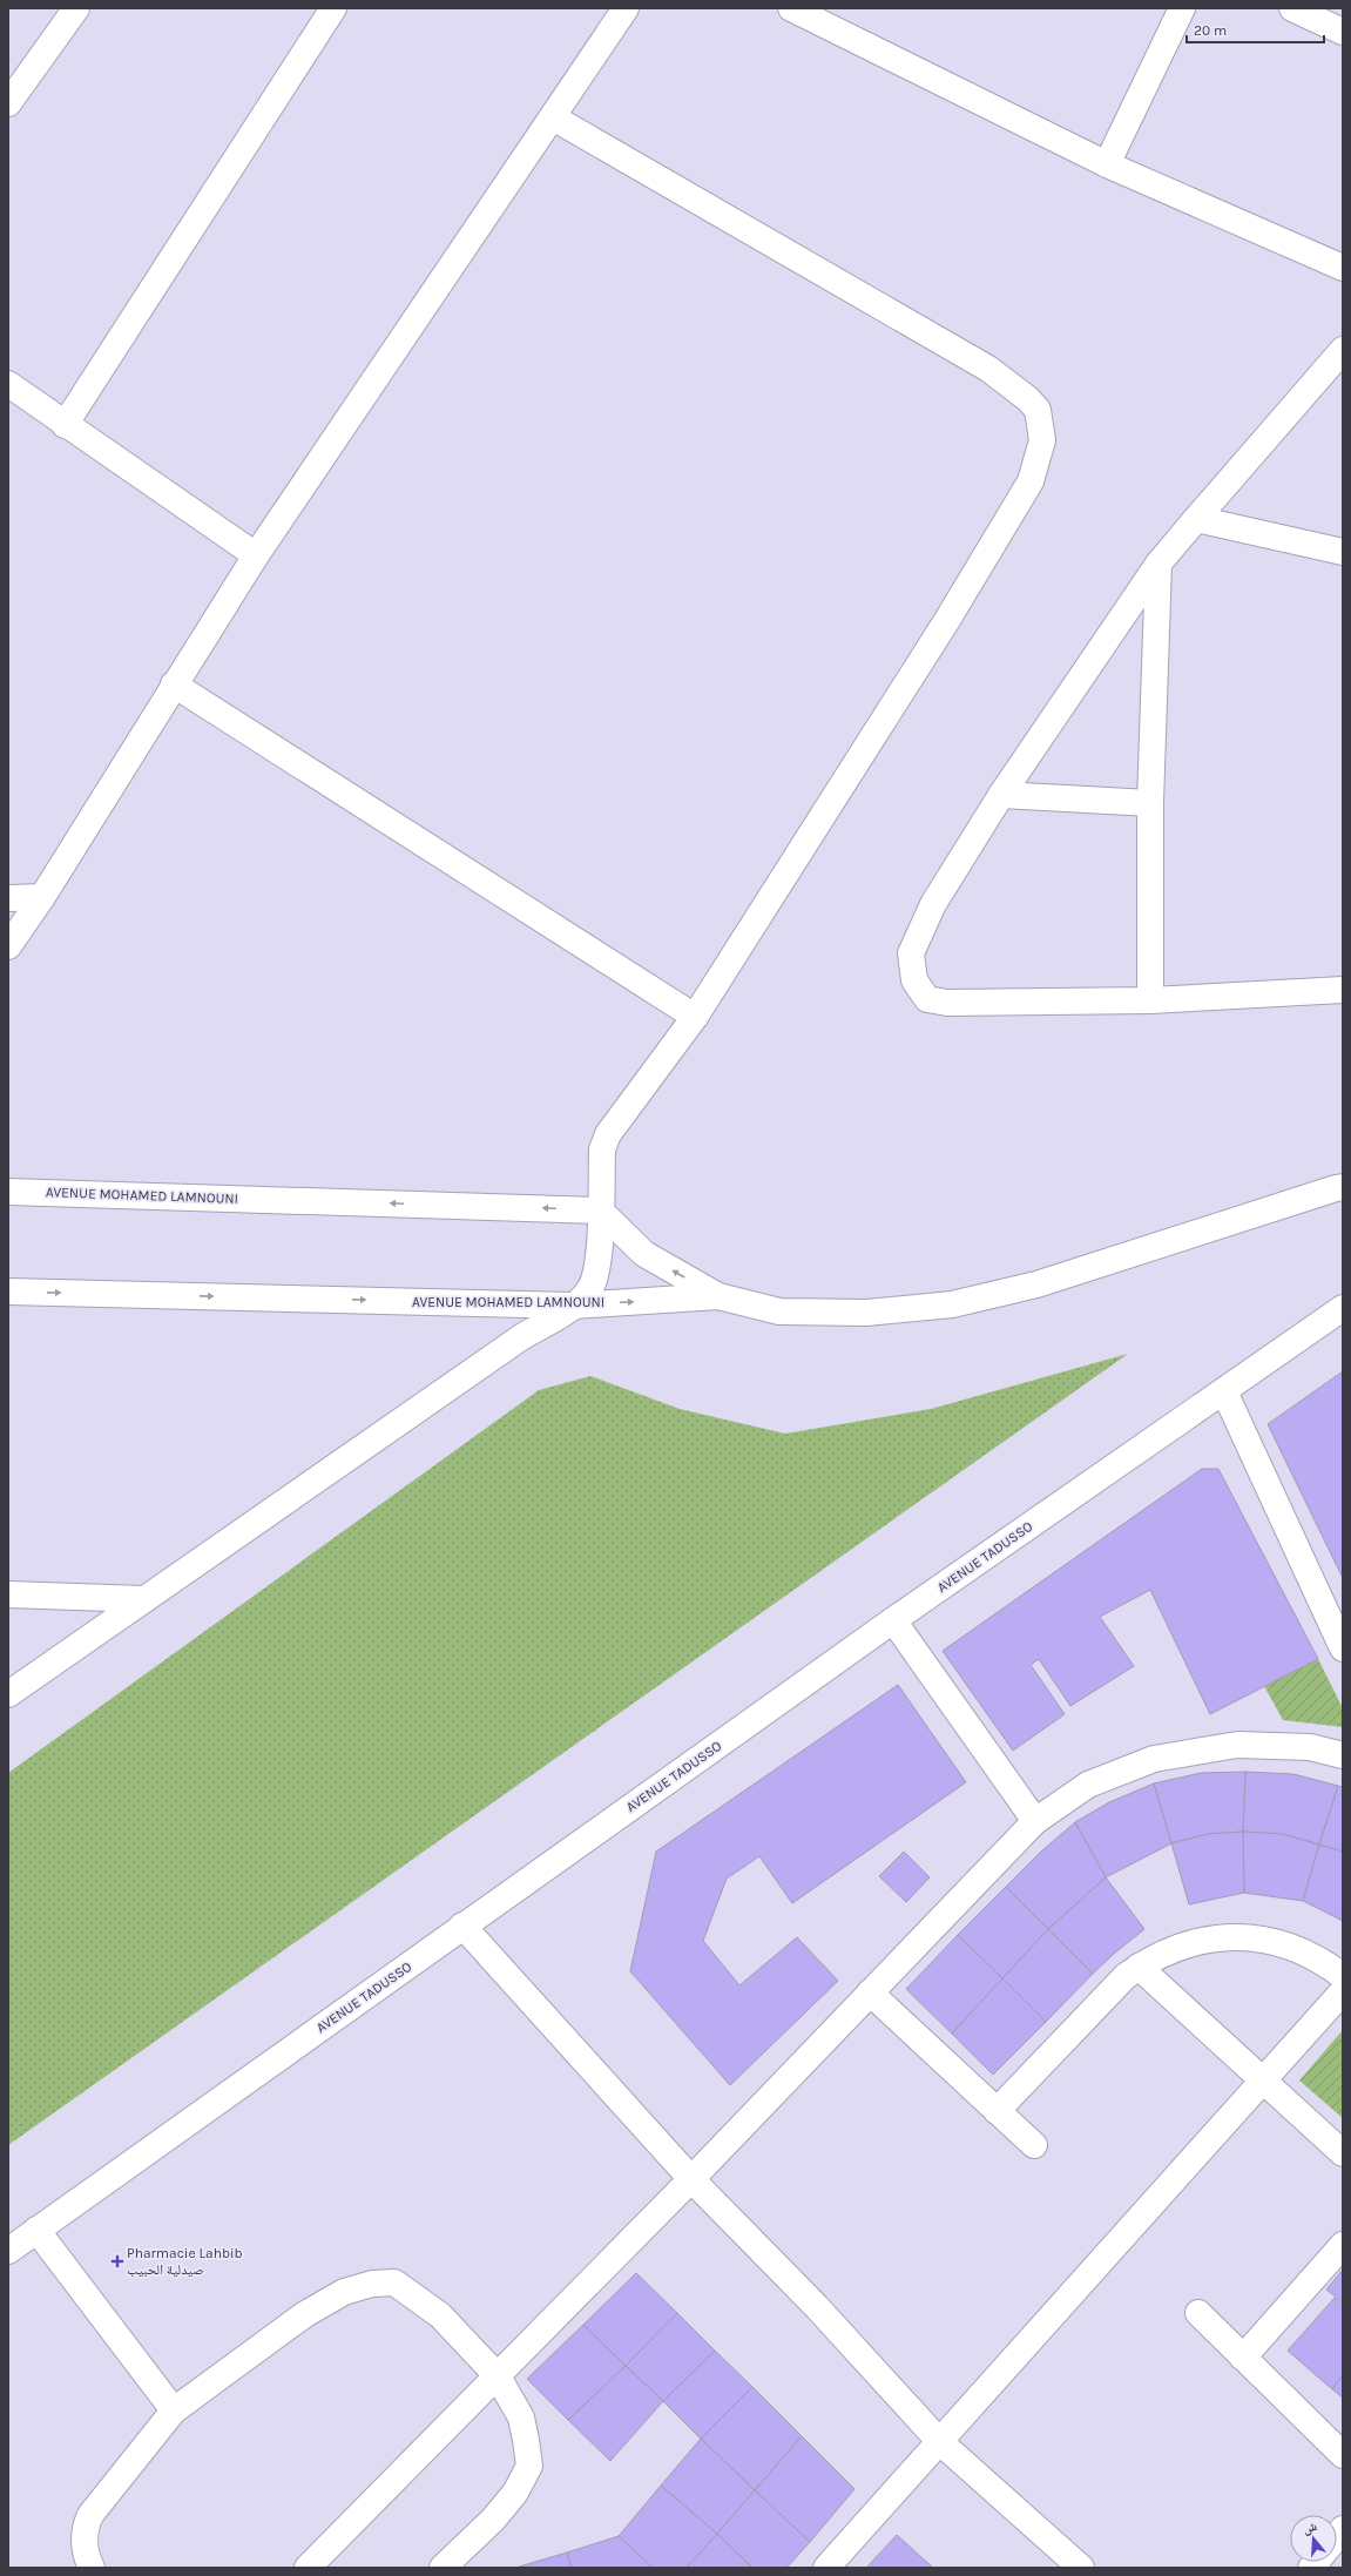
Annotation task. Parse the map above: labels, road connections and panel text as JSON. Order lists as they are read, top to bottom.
{
  "streets": {
    "street": ["AVENUE MOHAMED LAMNOUNI", "AVENUE TADUSSO"]
  },
  "places": {
    "health": ["Pharmacie Lahbib صيدلية الحبيب"]
  },
  "scale_bar": "20 m",
  "north": "top"
}
